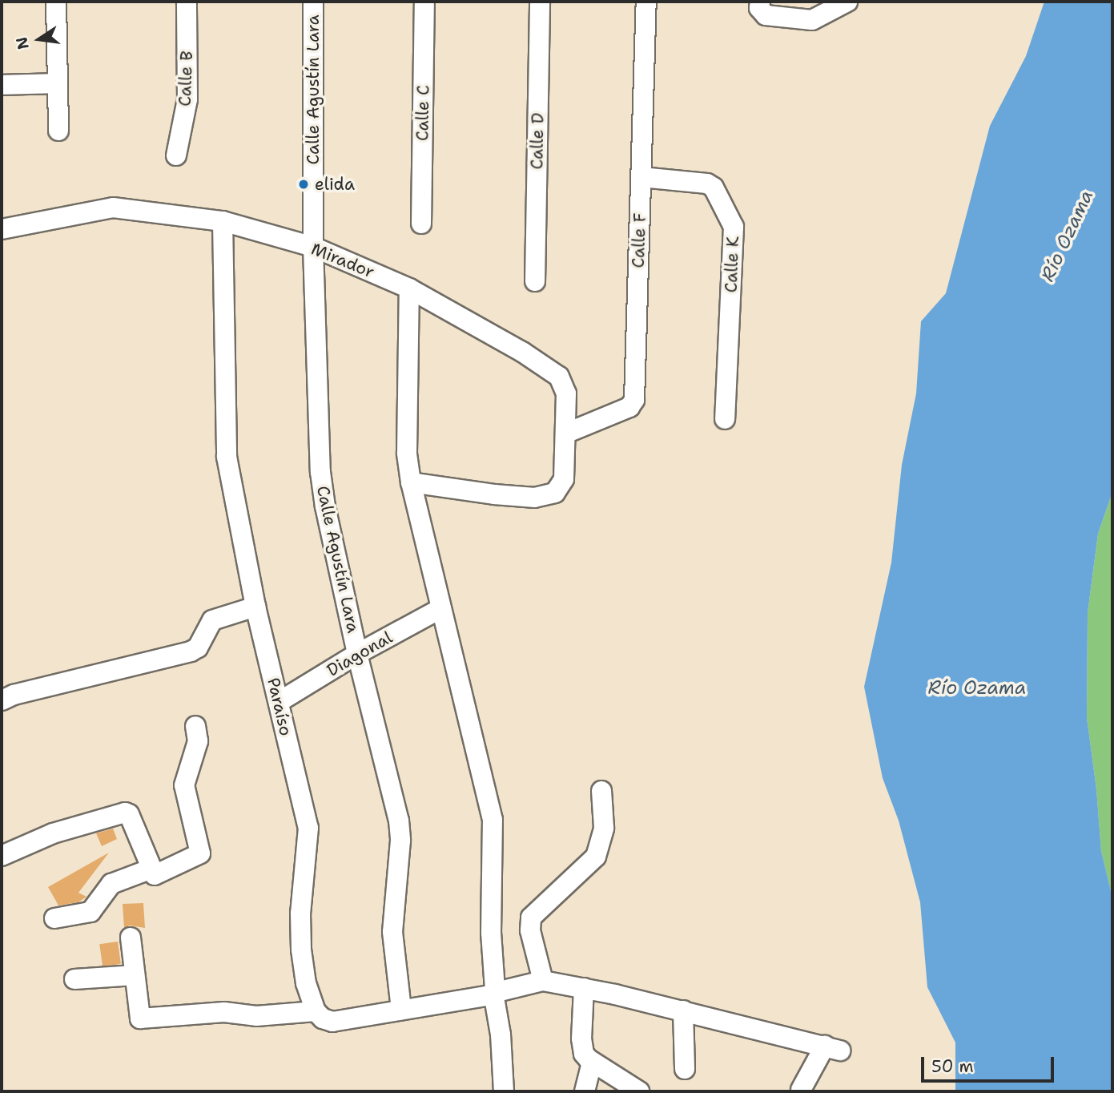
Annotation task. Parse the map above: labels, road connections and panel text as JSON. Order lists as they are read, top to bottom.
{
  "streets": {
    "street": [
      "Calle B",
      "Calle Agustín Lara",
      "Calle C",
      "Calle D",
      "Calle F",
      "Mirador",
      "Calle K",
      "Diagonal",
      "Paraíso"
    ]
  },
  "crossings": [
    ["Calle Agustín Lara", "Mirador"],
    ["Calle Agustín Lara", "Diagonal"],
    ["Calle F", "Mirador"],
    ["Calle F", "Calle K"],
    ["Mirador", "Paraíso"],
    ["Diagonal", "Paraíso"]
  ],
  "water": ["Río Ozama"],
  "places": ["elida"],
  "scale_bar": "50 m",
  "north": "left"
}
